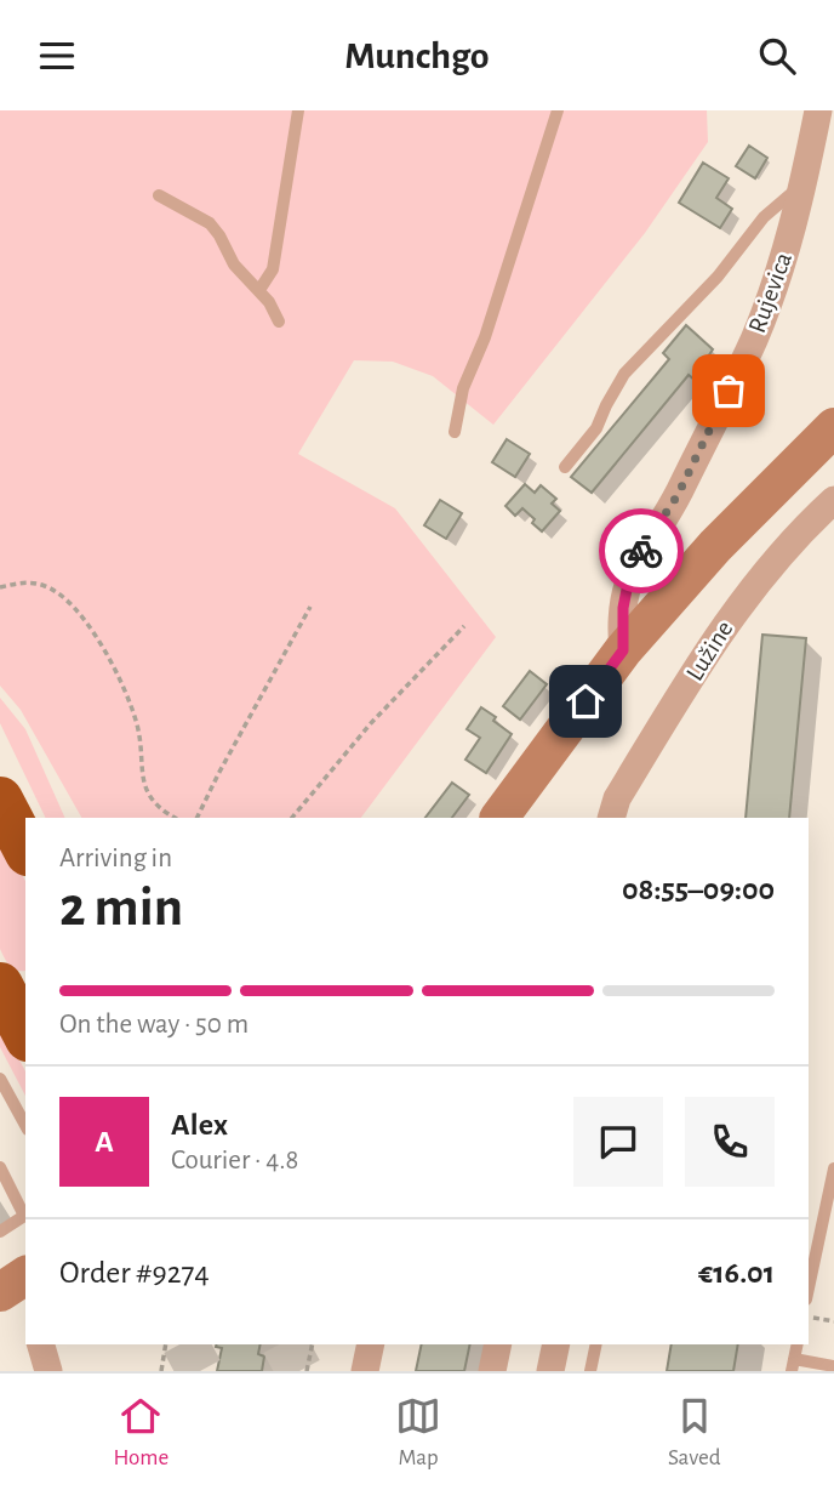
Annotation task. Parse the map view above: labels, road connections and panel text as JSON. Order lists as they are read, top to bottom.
{
  "streets": {
    "street": ["Rujevica", "Lužine"]
  },
  "page": {
    "header": "Munchgo",
    "heading": ["2 min", "Arriving in", "08:55–09:00"],
    "panel": [
      "Alex",
      "Courier · 4.8",
      "Order #9274",
      "€16.01"
    ],
    "bar": "On the way · 50 m",
    "round": "A",
    "tabs": ["Home", "Map", "Saved"]
  }
}
